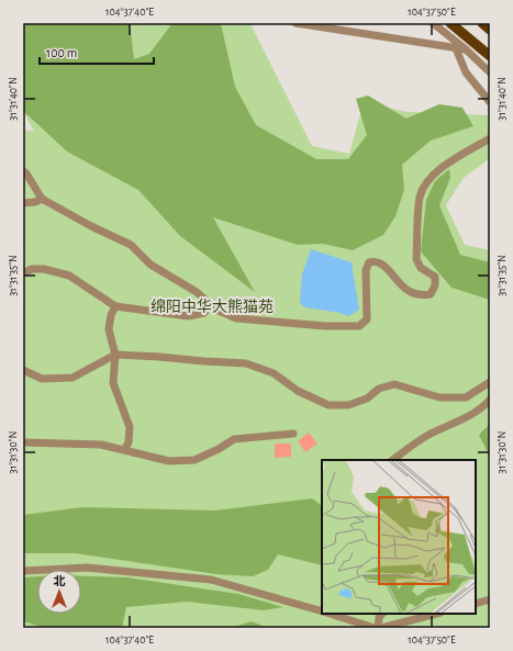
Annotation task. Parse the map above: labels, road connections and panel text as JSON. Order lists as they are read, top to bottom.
{
  "parks": ["绵阳中华大熊猫苑"],
  "scale_bar": "100 m",
  "north": "top",
  "coordinates": [
    "104°37'40\"E",
    "104°37'50\"E",
    "31°31'40\"N",
    "31°31'35\"N",
    "31°31'30\"N"
  ]
}
